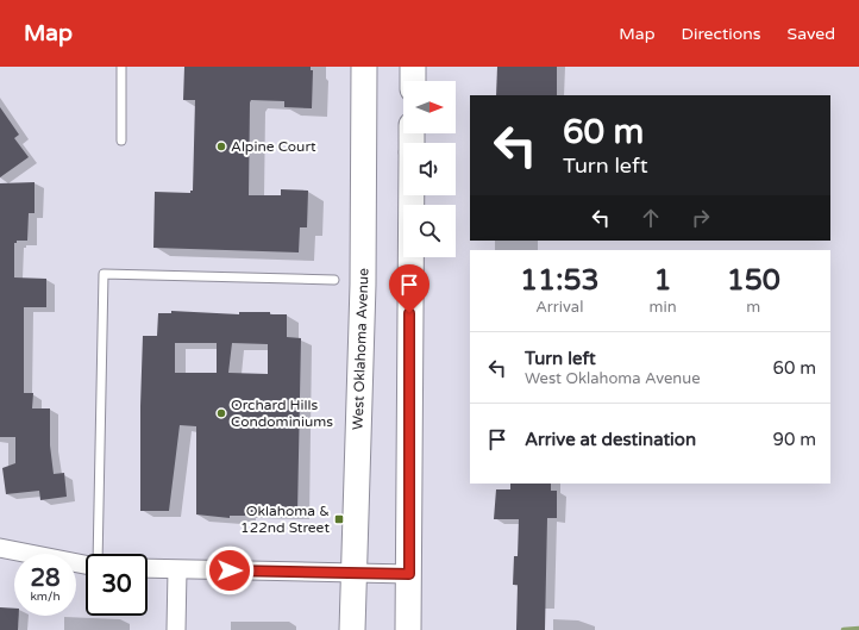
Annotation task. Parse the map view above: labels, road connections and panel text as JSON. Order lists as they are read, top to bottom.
{
  "streets": {
    "main road": ["West Oklahoma Avenue"]
  },
  "places": {
    "other": ["Alpine Court", "Orchard Hills Condominiums"],
    "transit": ["Oklahoma & 122nd Street"]
  },
  "north": "right",
  "page": {
    "header": "Map",
    "nav": ["Map", "Directions", "Saved"],
    "turn": ["60 m", "Turn left"],
    "eta": [
      "11:53",
      "Arrival",
      "1",
      "min",
      "150",
      "m"
    ],
    "list": [
      {
        "name": "Turn left",
        "note": "West Oklahoma Avenue",
        "value": "60 m"
      },
      {
        "name": "Arrive at destination",
        "value": "90 m"
      }
    ],
    "speed": "28 km/h",
    "limit": "30"
  }
}
